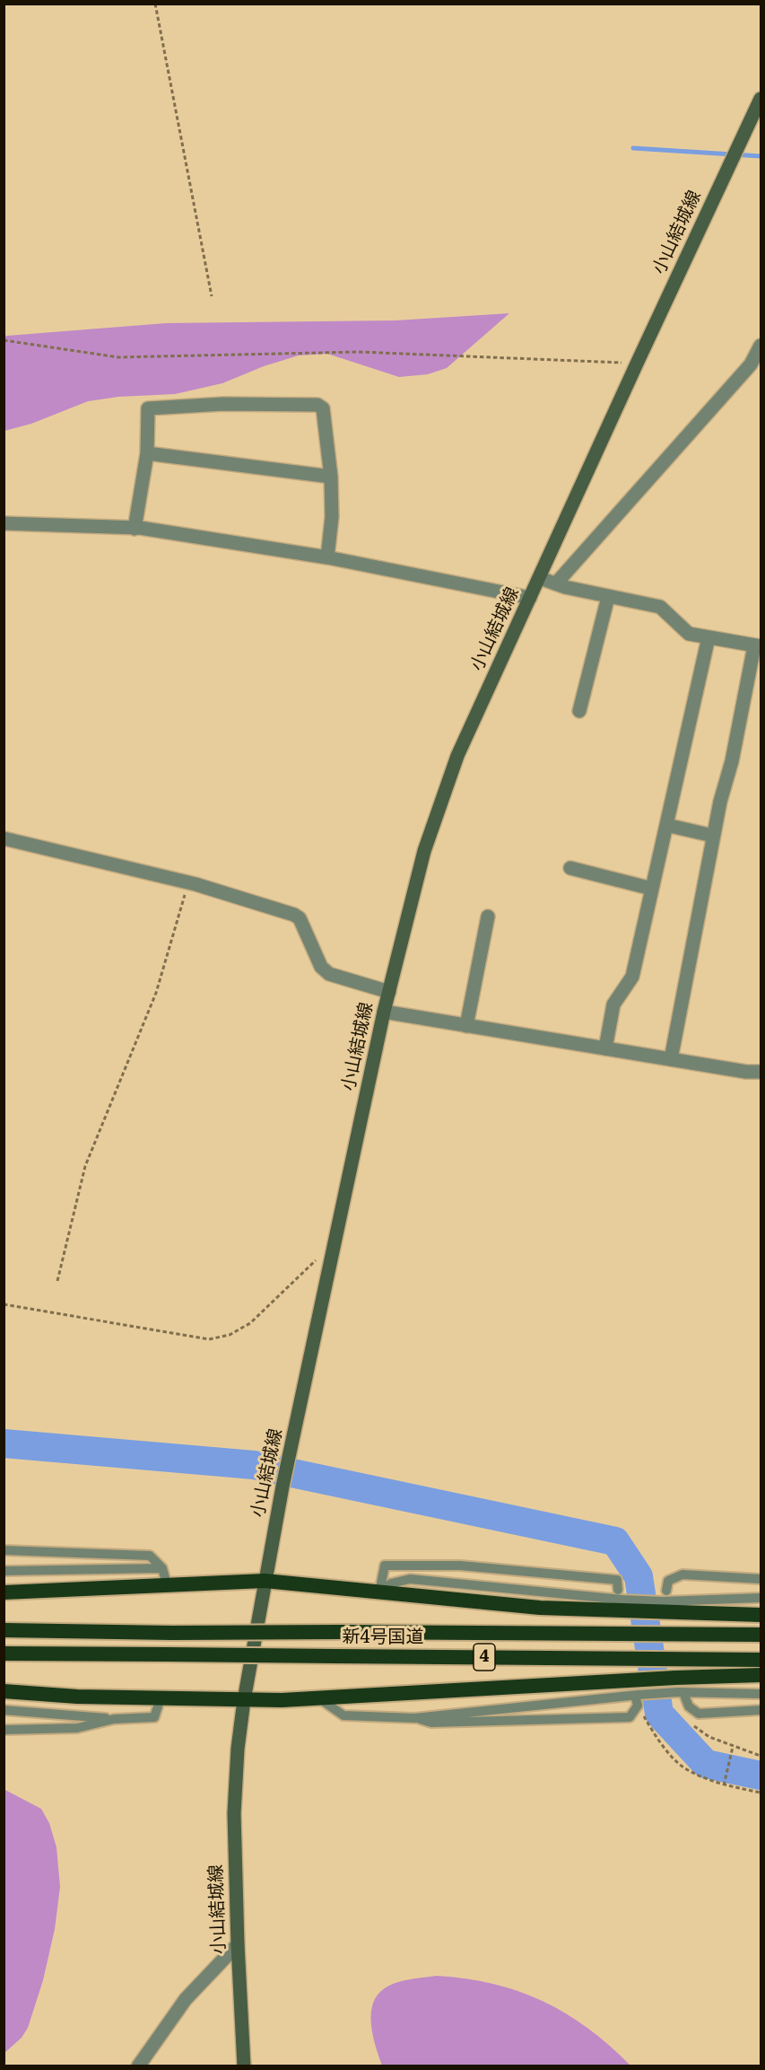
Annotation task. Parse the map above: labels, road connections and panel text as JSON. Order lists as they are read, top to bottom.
{
  "streets": {
    "highway": ["新4号国道", "4"],
    "main road": ["小山結城線"]
  }
}
